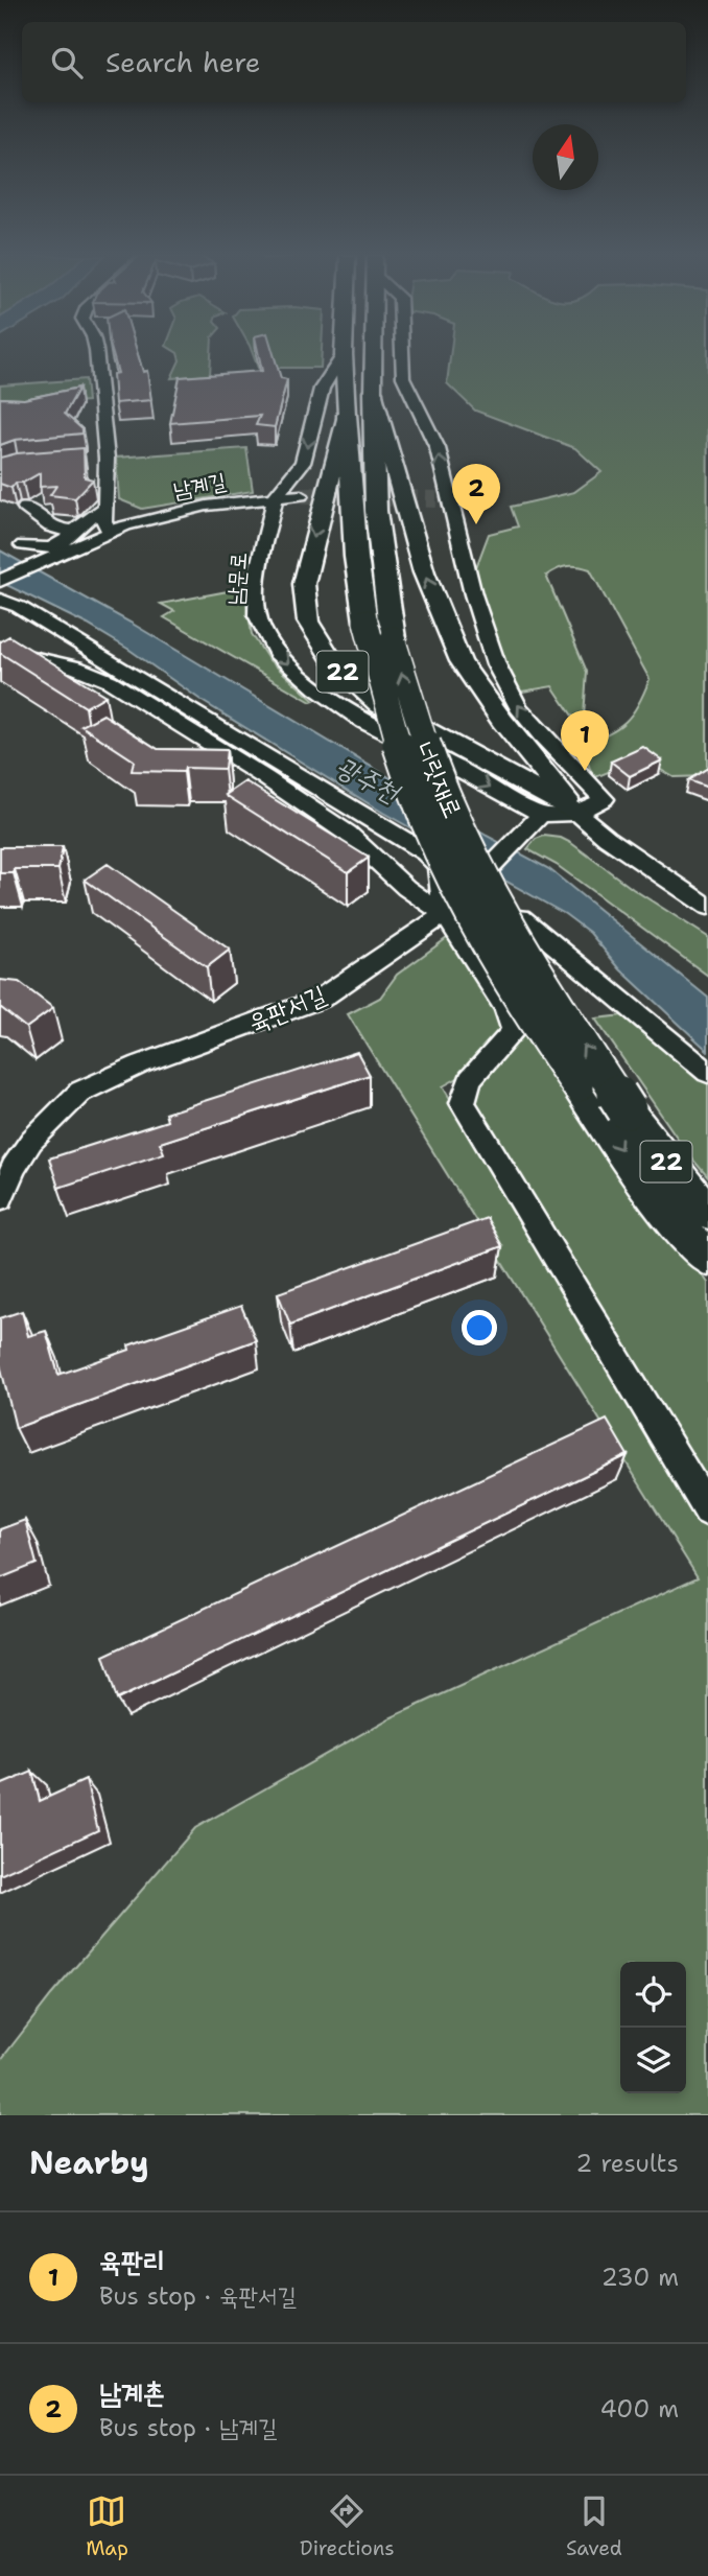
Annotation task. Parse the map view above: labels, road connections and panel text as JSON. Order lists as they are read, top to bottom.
{
  "streets": {
    "highway": ["22", "너릿재로"],
    "street": ["남계길", "남문로", "육판서길"]
  },
  "crossings": [
    ["남계길", "남문로"],
    ["남문로", "너릿재로"],
    ["남문로", "육판서길"],
    ["22", "너릿재로"]
  ],
  "water": ["광주천"],
  "north": "top",
  "page": {
    "search": "Search here",
    "pins": ["2", "1"],
    "heading": ["Nearby", "2 results"],
    "list": [
      {
        "mark": "1",
        "name": "육판리",
        "note": "Bus stop · 육판서길",
        "value": "230 m"
      },
      {
        "mark": "2",
        "name": "남계촌",
        "note": "Bus stop · 남계길",
        "value": "400 m"
      }
    ],
    "nav": ["Map", "Directions", "Saved"]
  }
}
